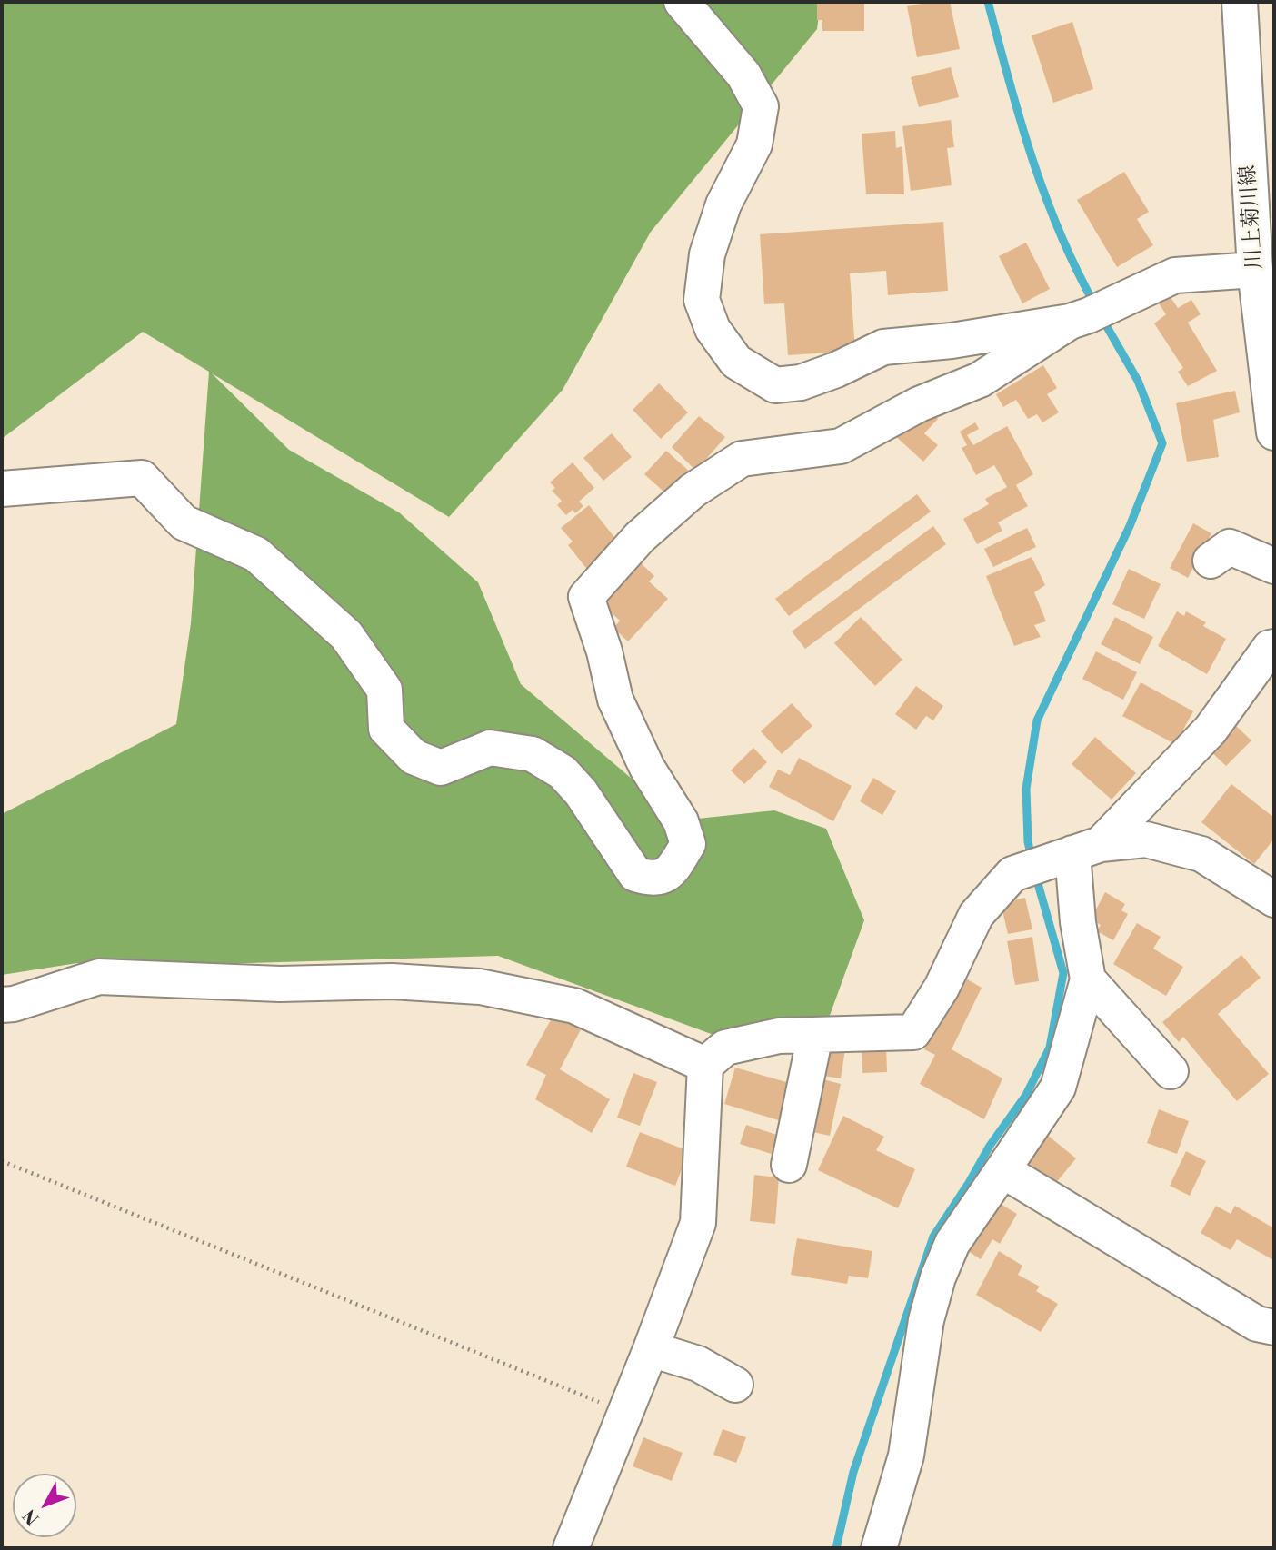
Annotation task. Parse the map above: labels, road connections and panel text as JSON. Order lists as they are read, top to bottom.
{
  "streets": {
    "street": ["川上菊川線"]
  },
  "north": "bottom left"
}
